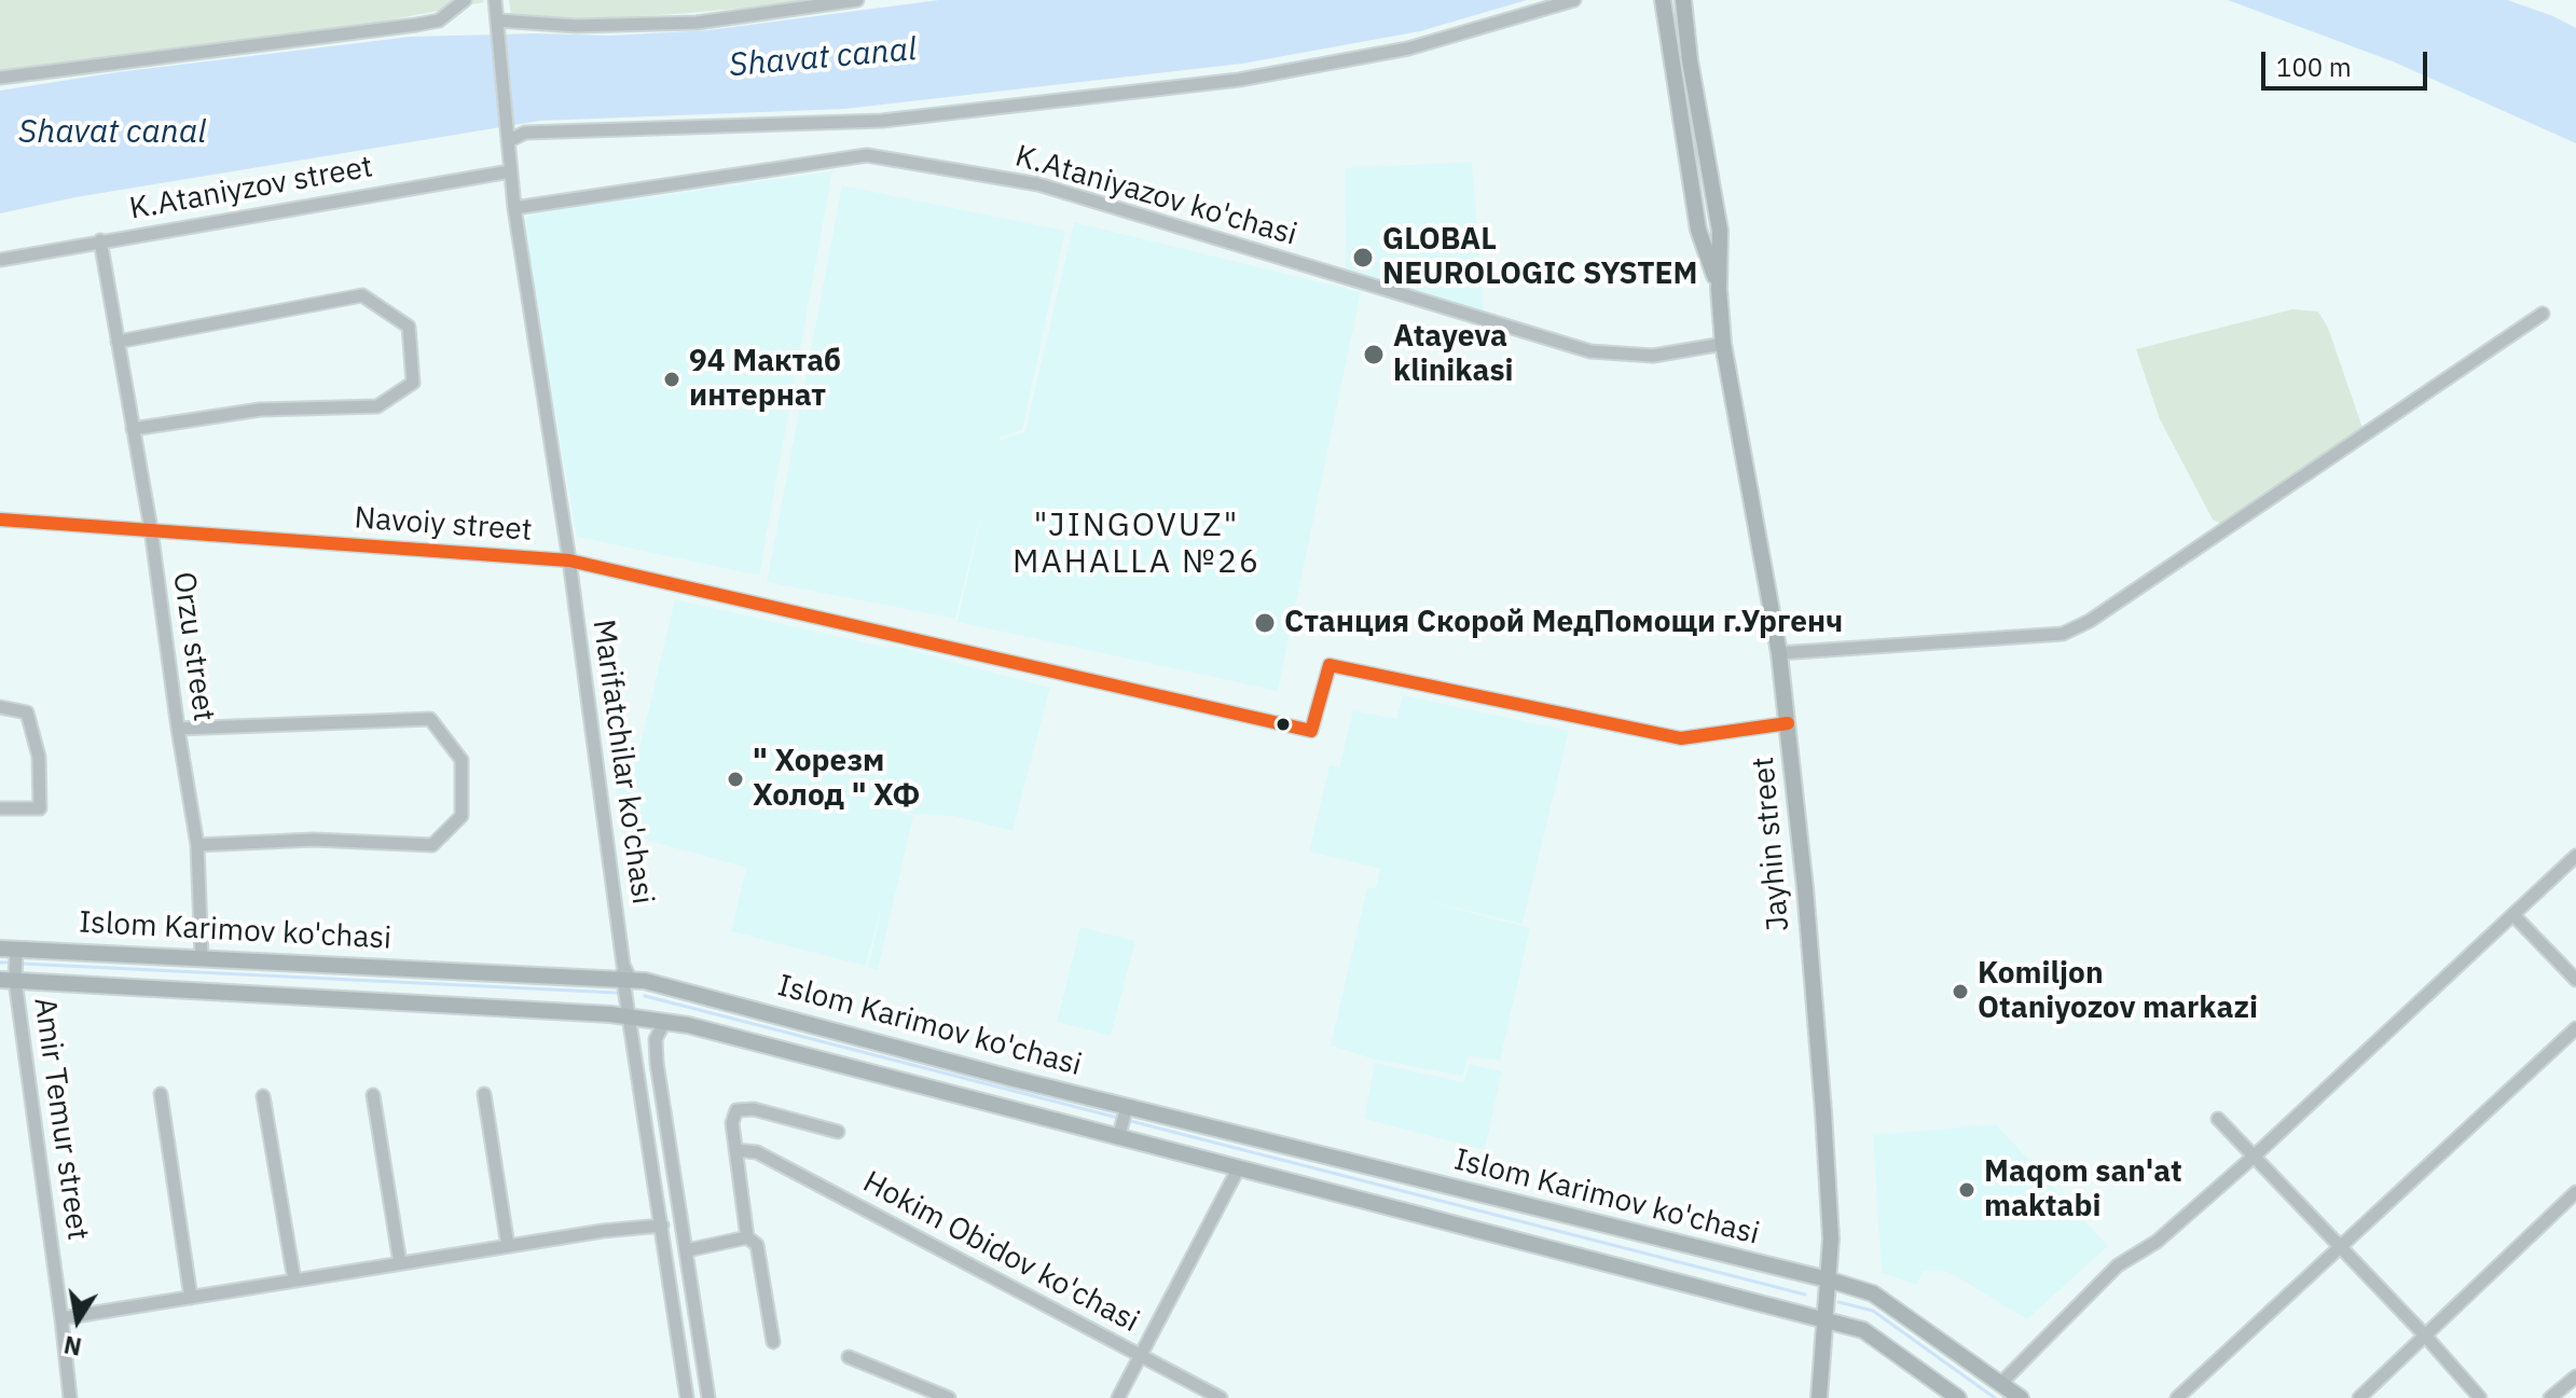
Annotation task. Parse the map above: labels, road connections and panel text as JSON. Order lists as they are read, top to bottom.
{
  "streets": {
    "main road": ["Jayhin street", "Islom Karimov ko'chasi"],
    "street": [
      "K.Ataniyzov street",
      "K.Ataniyazov ko'chasi",
      "Navoiy street",
      "Orzu street",
      "Marifatchilar ko'chasi",
      "Amir Temur street",
      "Hokim Obidov ko'chasi"
    ]
  },
  "crossings": [
    ["K.Ataniyzov street", "Orzu street"],
    ["K.Ataniyzov street", "Marifatchilar ko'chasi"],
    ["K.Ataniyazov ko'chasi", "Marifatchilar ko'chasi"],
    ["K.Ataniyazov ko'chasi", "Jayhin street"],
    ["Navoiy street", "Orzu street"],
    ["Navoiy street", "Marifatchilar ko'chasi"],
    ["Navoiy street", "Jayhin street"],
    ["Orzu street", "Islom Karimov ko'chasi"],
    ["Marifatchilar ko'chasi", "Islom Karimov ko'chasi"],
    ["Jayhin street", "Islom Karimov ko'chasi"],
    ["Islom Karimov ko'chasi", "Amir Temur street"]
  ],
  "districts": ["\"JINGOVUZ\" MAHALLA №26"],
  "water": ["Shavat canal"],
  "places": [
    "GLOBAL NEUROLOGIC SYSTEM",
    "Atayeva klinikasi",
    "94 Мактаб интернат",
    "Станция Скорой МедПомощи г.Ургенч",
    "\" Хорезм Холод \" ХФ",
    "Komiljon Otaniyozov markazi",
    "Maqom san'at maktabi"
  ],
  "scale_bar": "100 m",
  "north": "bottom"
}
